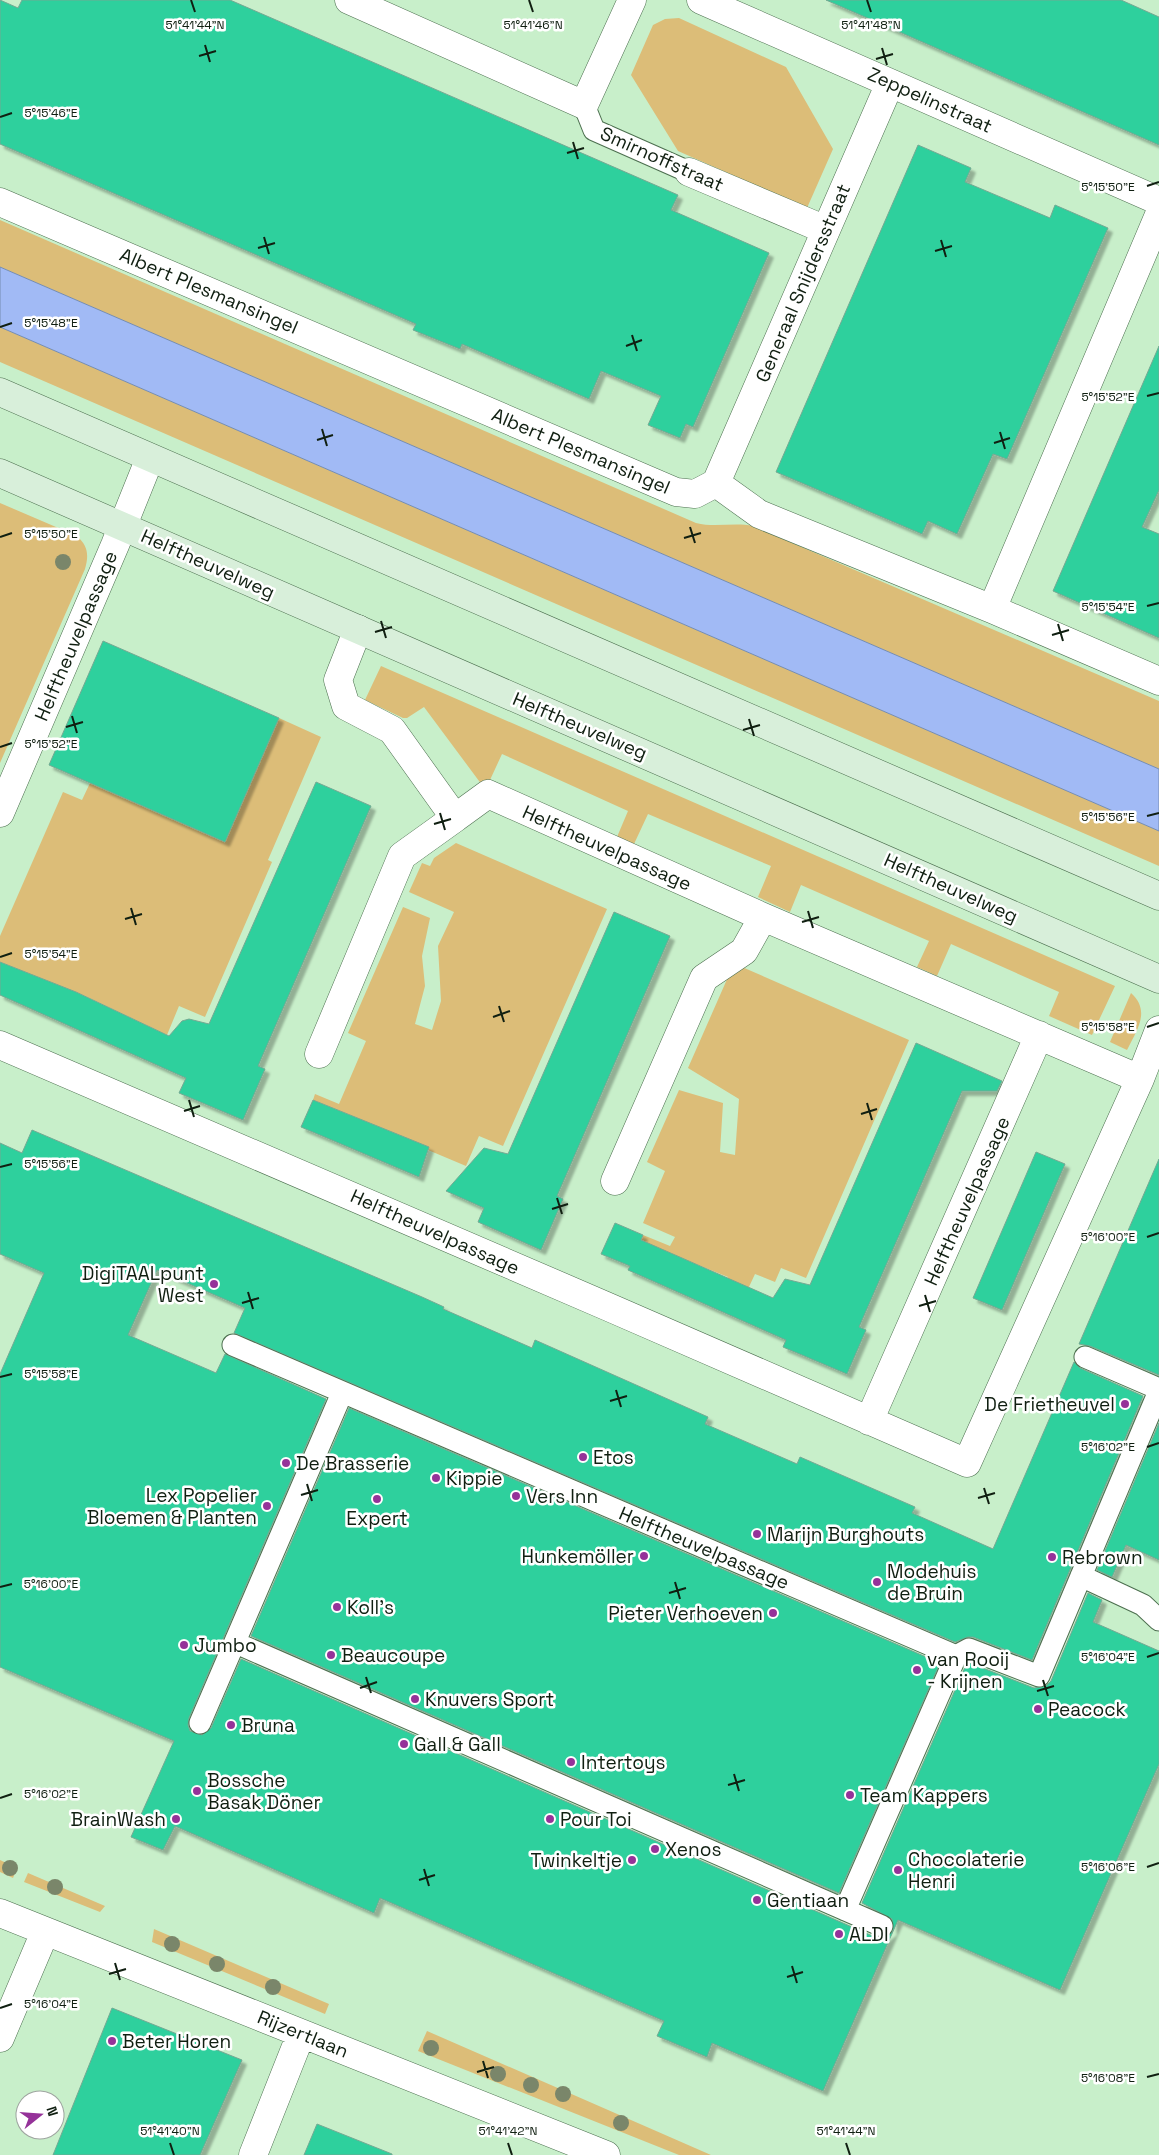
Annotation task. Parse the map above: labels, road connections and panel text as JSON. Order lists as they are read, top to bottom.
{
  "streets": {
    "main road": ["Helftheuvelweg"],
    "street": [
      "Zeppelinstraat",
      "Smirnoffstraat",
      "Generaal Snijdersstraat",
      "Albert Plesmansingel",
      "Helftheuvelpassage",
      "Rijzertlaan"
    ]
  },
  "crossings": [
    ["Zeppelinstraat", "Generaal Snijdersstraat"],
    ["Smirnoffstraat", "Generaal Snijdersstraat"],
    ["Generaal Snijdersstraat", "Albert Plesmansingel"],
    ["Helftheuvelweg", "Helftheuvelpassage"]
  ],
  "places": [
    "DigiTAALpunt West",
    "De Frietheuvel",
    "Etos",
    "De Brasserie",
    "Kippie",
    "Vers Inn",
    "Expert",
    "Lex Popelier Bloemen & Planten",
    "Marijn Burghouts",
    "Hunkemöller",
    "Rebrown",
    "Modehuis de Bruin",
    "Koll's",
    "Pieter Verhoeven",
    "Jumbo",
    "Beaucoupe",
    "van Rooij - Krijnen",
    "Knuvers Sport",
    "Peacock",
    "Bruna",
    "Gall & Gall",
    "Intertoys",
    "Bossche Basak Döner",
    "Team Kappers",
    "BrainWash",
    "Pour Toi",
    "Xenos",
    "Twinkeltje",
    "Chocolaterie Henri",
    "Gentiaan",
    "ALDI",
    "Beter Horen"
  ],
  "north": "right",
  "coordinates": [
    "51°41'44\"N",
    "51°41'46\"N",
    "51°41'48\"N",
    "5°15'46\"E",
    "5°15'50\"E",
    "5°15'48\"E",
    "5°15'52\"E",
    "5°15'54\"E",
    "5°15'56\"E",
    "5°15'58\"E",
    "5°16'00\"E",
    "5°16'02\"E",
    "5°16'04\"E",
    "5°16'06\"E",
    "5°16'08\"E",
    "51°41'40\"N",
    "51°41'42\"N"
  ]
}
